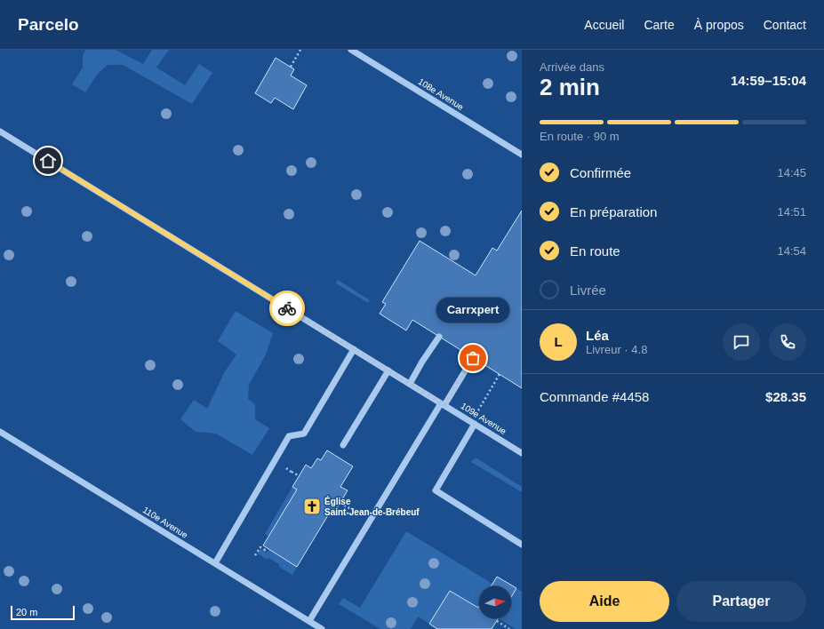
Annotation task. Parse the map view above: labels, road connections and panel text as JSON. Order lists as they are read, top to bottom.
{
  "streets": {
    "street": ["108e Avenue", "109e Avenue", "110e Avenue"]
  },
  "places": {
    "other": ["Carrxpert"],
    "church": ["Église Saint-Jean-de-Brébeuf"]
  },
  "scale_bar": "20 m",
  "north": "right",
  "page": {
    "header": "Parcelo",
    "nav": [
      "Accueil",
      "Carte",
      "À propos",
      "Contact"
    ],
    "heading": ["2 min", "Arrivée dans", "14:59–15:04"],
    "panel": [
      "Léa",
      "Livreur · 4.8",
      "Commande #4458",
      "$28.35"
    ],
    "bar": "En route · 90 m",
    "list": [
      ["Confirmée", "14:45"],
      ["En préparation", "14:51"],
      ["En route", "14:54"],
      "Livrée"
    ],
    "bubble": "Carrxpert",
    "round": "L",
    "buttons": ["Aide", "Partager"],
    "scale": "20 m"
  }
}
